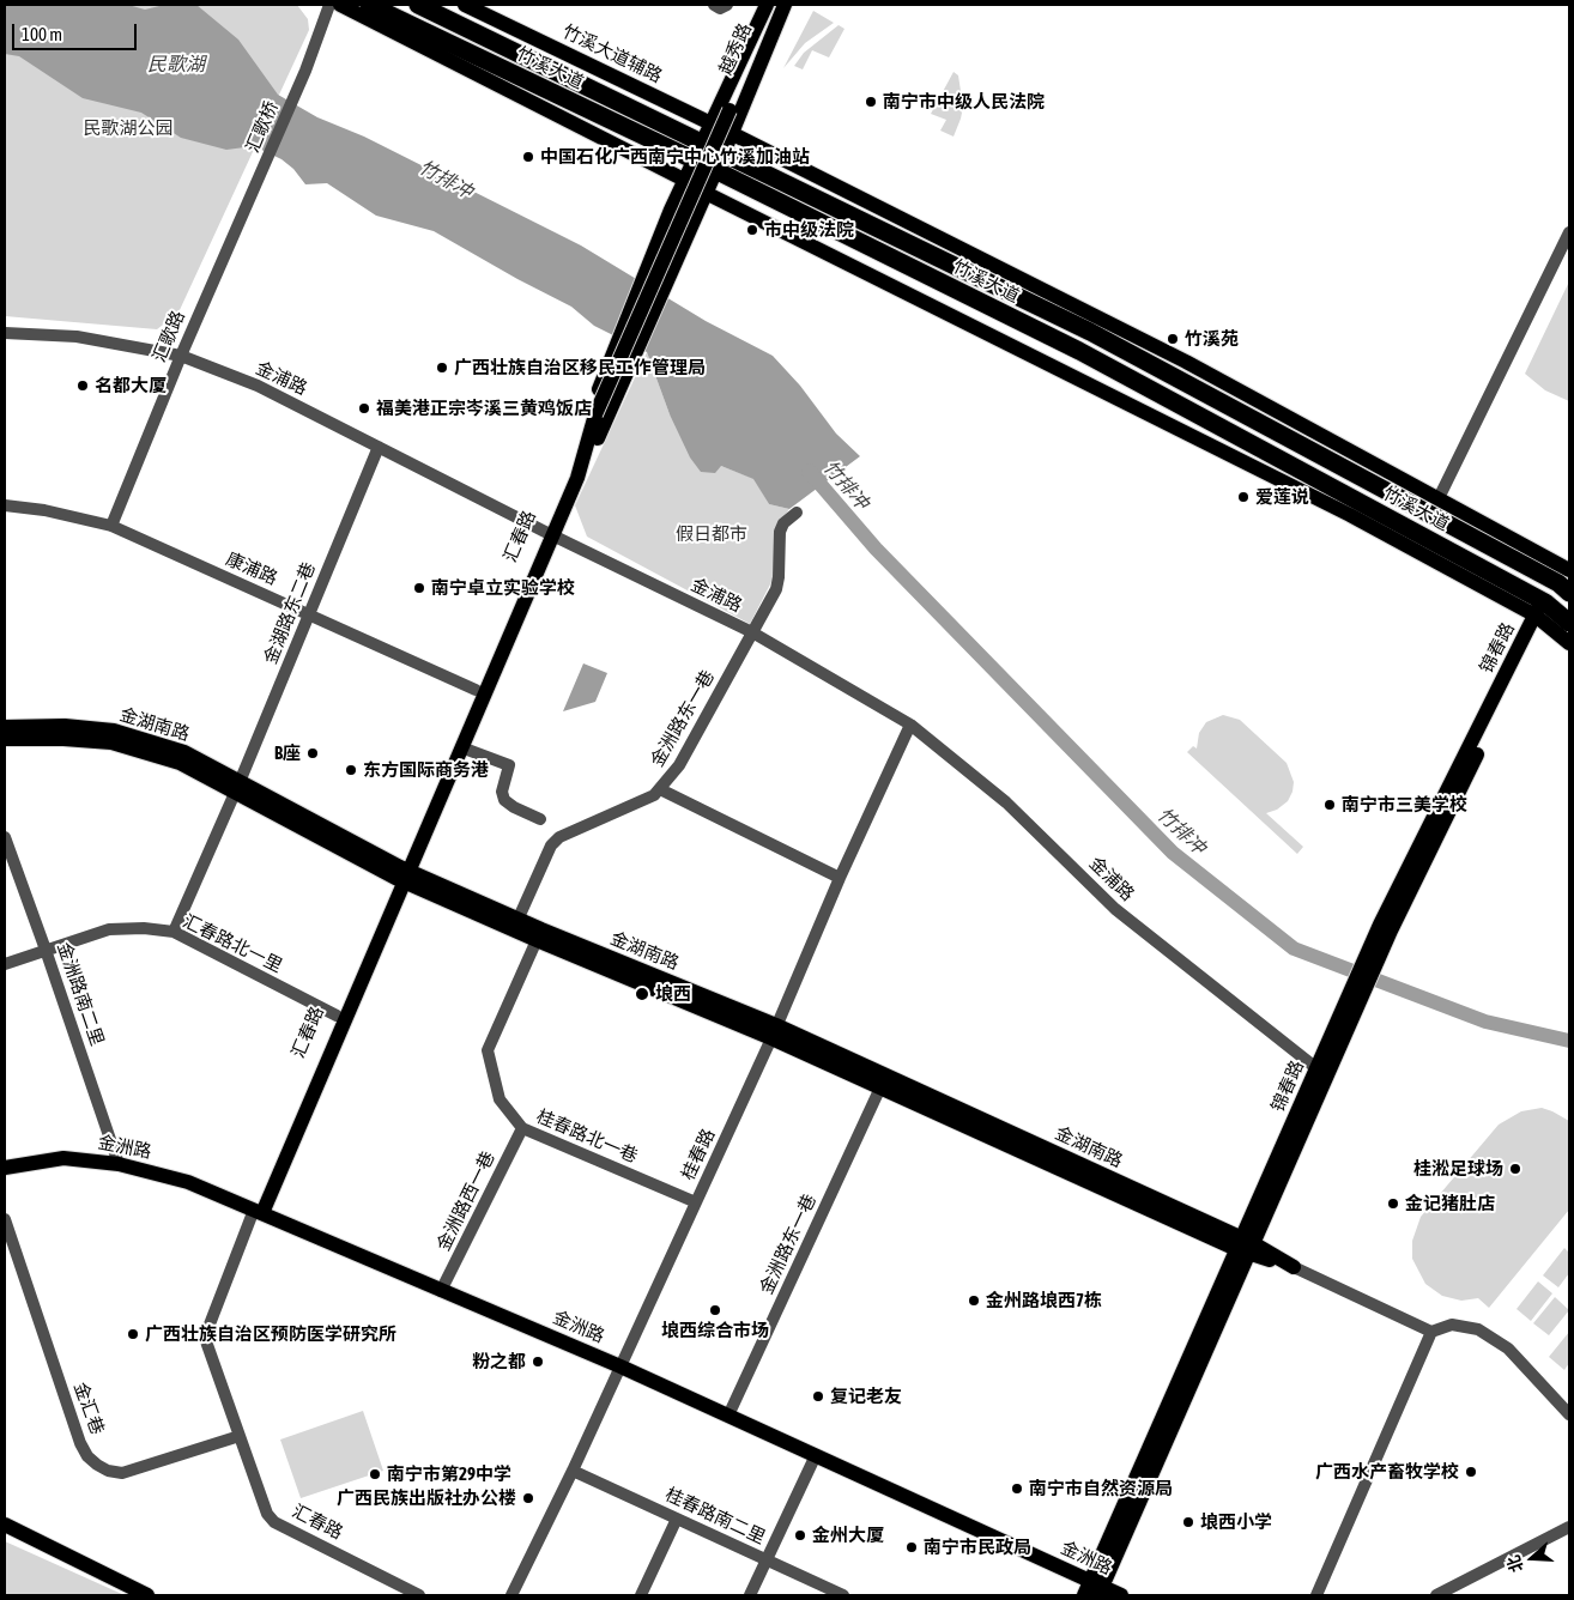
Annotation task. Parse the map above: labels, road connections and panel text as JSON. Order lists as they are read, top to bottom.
{
  "streets": {
    "highway": ["竹溪大道"],
    "main road": [
      "越秀路",
      "竹溪大道辅路",
      "汇春路",
      "锦春路",
      "金湖南路",
      "金洲路"
    ],
    "street": [
      "汇歌桥",
      "汇歌路",
      "金浦路",
      "康浦路",
      "金湖路东二巷",
      "金洲路东一巷",
      "汇春路北一里",
      "金洲路南二里",
      "桂春路北一巷",
      "桂春路",
      "金洲路西一巷",
      "金汇巷",
      "桂春路南二里"
    ]
  },
  "crossings": [
    ["越秀路", "汇春路"],
    ["竹溪大道", "锦春路"],
    ["汇歌桥", "汇歌路"],
    ["汇歌路", "金浦路"],
    ["汇歌路", "康浦路"],
    ["金浦路", "汇春路"],
    ["金浦路", "金湖路东二巷"],
    ["金浦路", "锦春路"],
    ["金浦路", "金洲路东一巷"],
    ["金浦路", "桂春路"],
    ["汇春路", "康浦路"],
    ["汇春路", "金湖南路"],
    ["汇春路", "汇春路北一里"],
    ["汇春路", "金洲路"],
    ["汇春路", "金汇巷"],
    ["康浦路", "金湖路东二巷"],
    ["金湖路东二巷", "金湖南路"],
    ["金湖路东二巷", "汇春路北一里"],
    ["锦春路", "金湖南路"],
    ["锦春路", "金洲路"],
    ["金洲路东一巷", "金湖南路"],
    ["金洲路东一巷", "金洲路"],
    ["金湖南路", "桂春路北一巷"],
    ["金湖南路", "桂春路"],
    ["汇春路北一里", "金洲路南二里"],
    ["金洲路南二里", "金洲路"],
    ["桂春路北一巷", "桂春路"],
    ["桂春路北一巷", "金洲路西一巷"],
    ["金洲路", "桂春路"],
    ["金洲路", "金洲路西一巷"],
    ["桂春路", "桂春路南二里"]
  ],
  "water": ["民歌湖", "竹排冲"],
  "parks": ["民歌湖公园", "假日都市"],
  "places": [
    "南宁市中级人民法院",
    "中国石化广西南宁中心竹溪加油站",
    "市中级法院",
    "竹溪苑",
    "广西壮族自治区移民工作管理局",
    "名都大厦",
    "福美港正宗岑溪三黄鸡饭店",
    "爱莲说",
    "南宁卓立实验学校",
    "B座",
    "东方国际商务港",
    "南宁市三美学校",
    "埌西",
    "桂淞足球场",
    "金记猪肚店",
    "金州路埌西7栋",
    "埌西综合市场",
    "广西壮族自治区预防医学研究所",
    "粉之都",
    "复记老友",
    "广西水产畜牧学校",
    "南宁市第29中学",
    "南宁市自然资源局",
    "广西民族出版社办公楼",
    "埌西小学",
    "金州大厦",
    "南宁市民政局"
  ],
  "scale_bar": "100 m",
  "north": "left"
}
